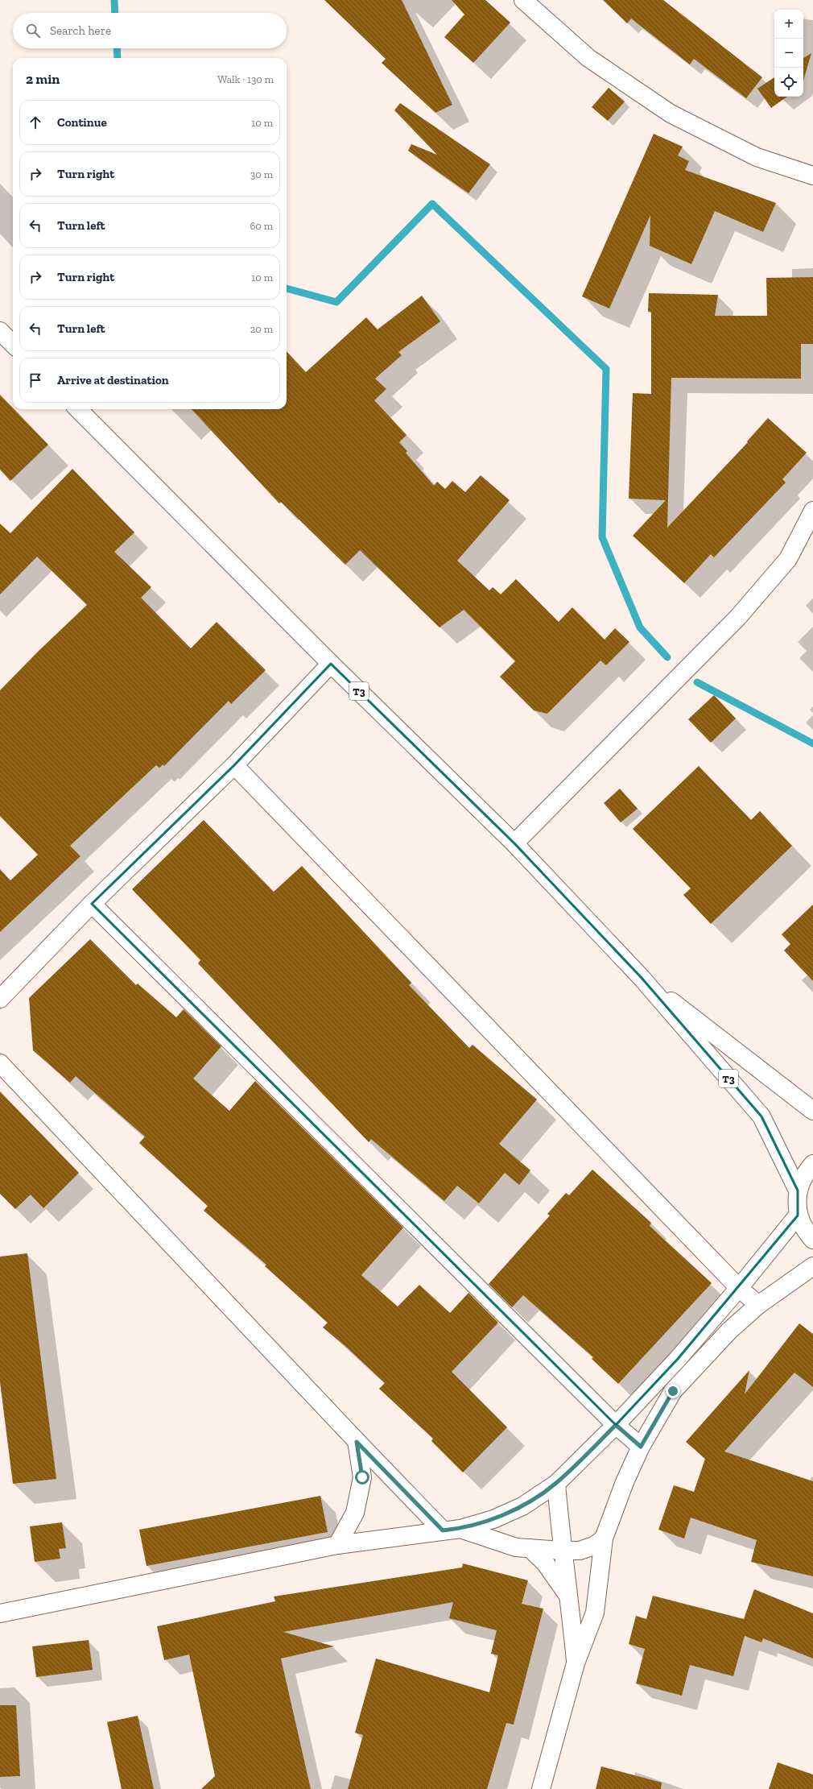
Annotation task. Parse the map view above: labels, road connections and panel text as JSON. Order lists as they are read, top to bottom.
{
  "streets": {
    "main road": ["T3"]
  },
  "page": {
    "map_buttons": ["+", "−"],
    "search": "Search here",
    "heading": ["2 min", "Walk · 130 m"],
    "list": [
      ["Continue", "10 m"],
      ["Turn right", "30 m"],
      ["Turn left", "60 m"],
      ["Turn right", "10 m"],
      ["Turn left", "20 m"],
      "Arrive at destination"
    ]
  }
}
